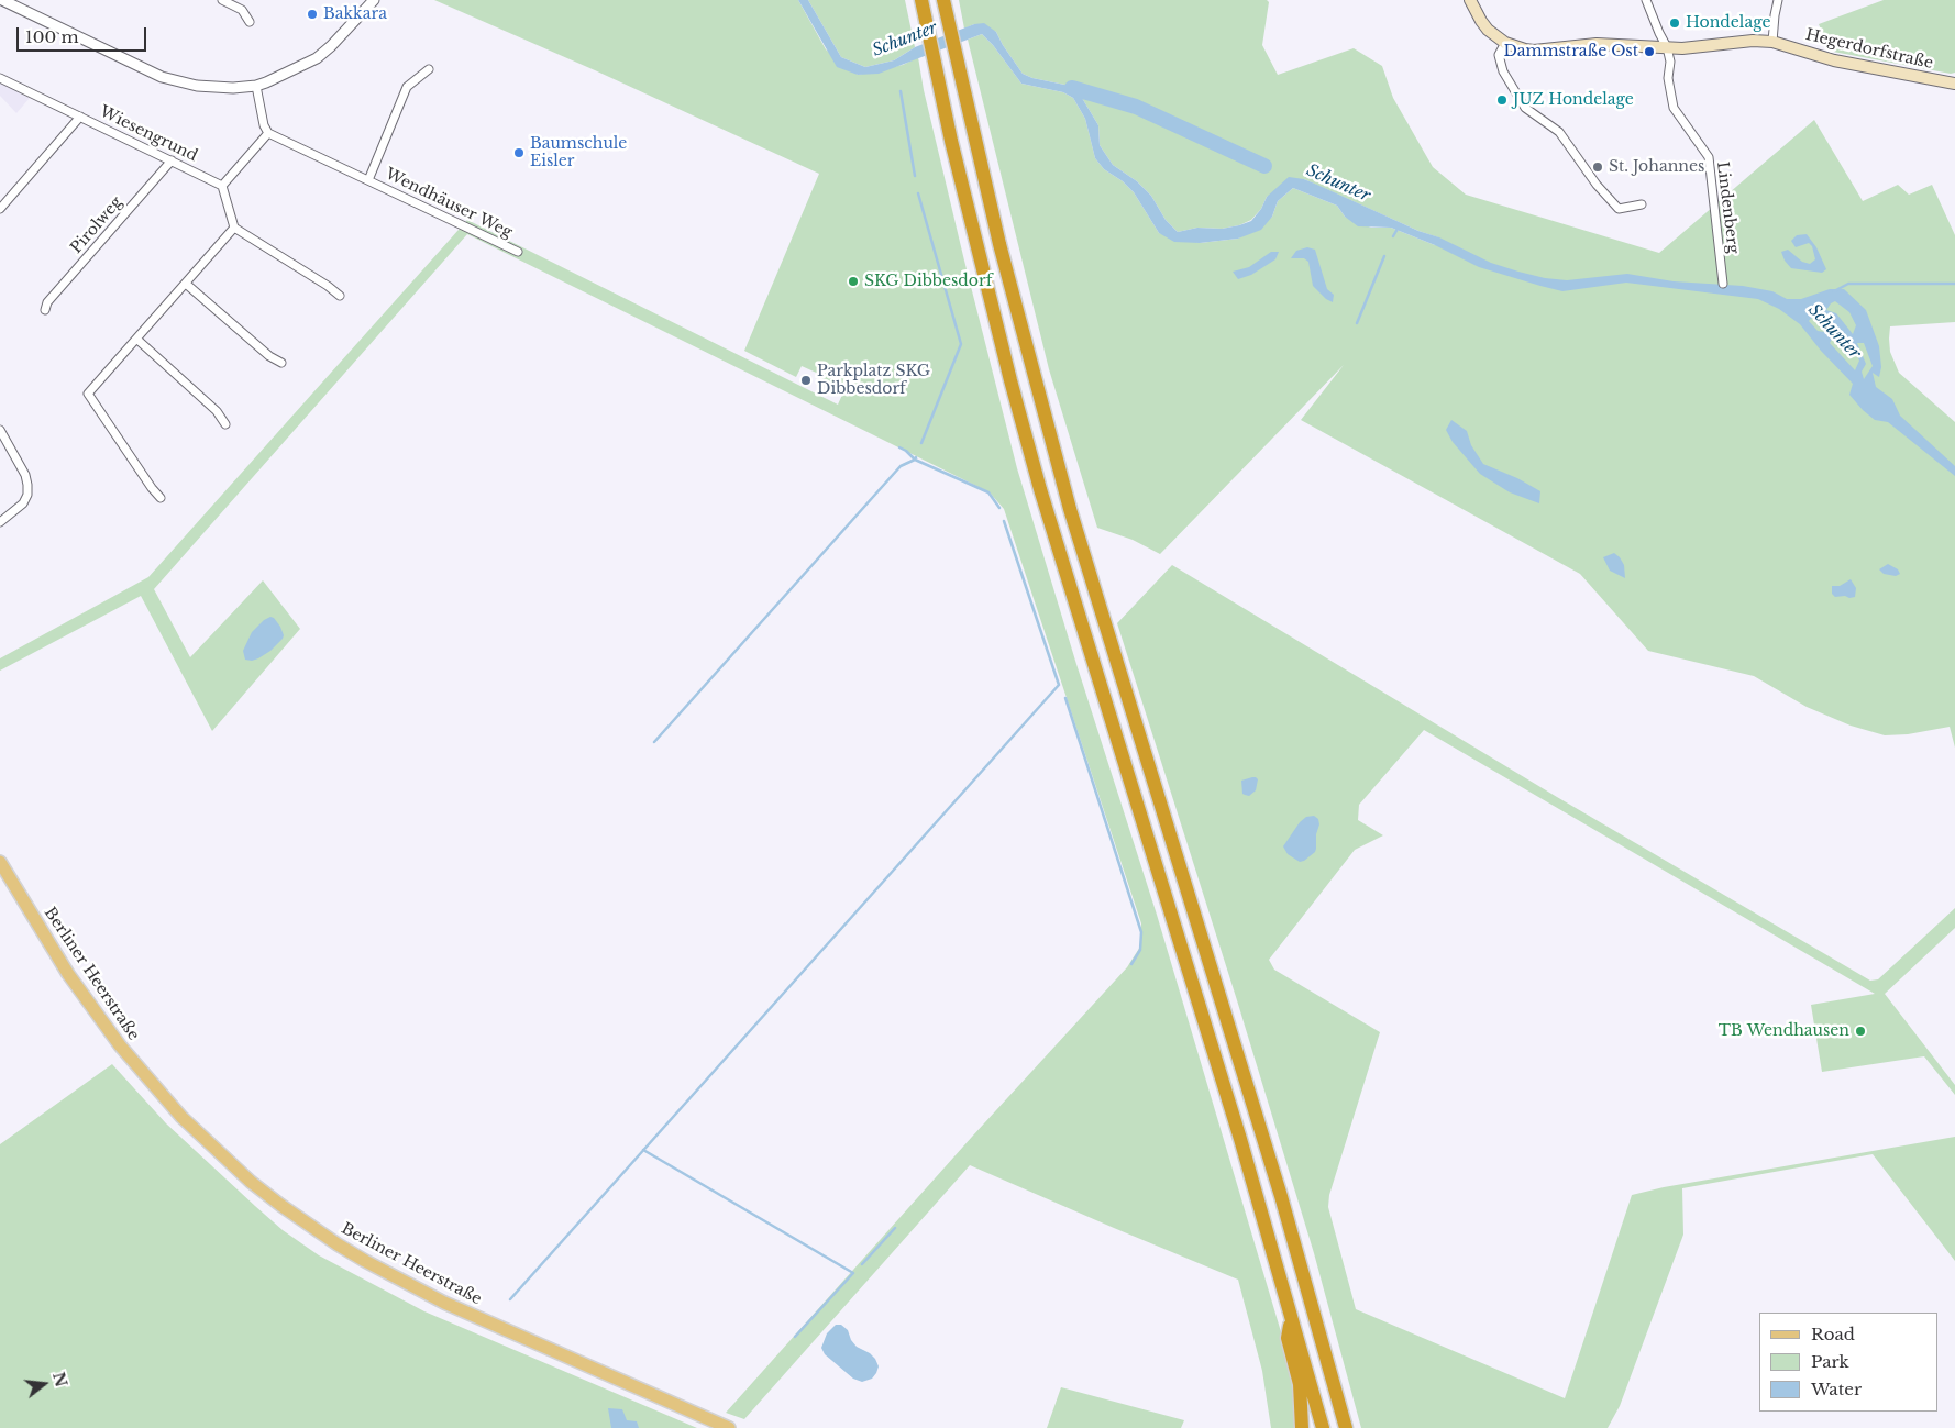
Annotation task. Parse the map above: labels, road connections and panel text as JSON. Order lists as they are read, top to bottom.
{
  "streets": {
    "main road": ["Hegerdorfstraße", "Berliner Heerstraße"],
    "street": [
      "Wiesengrund",
      "Wendhäuser Weg",
      "Lindenberg",
      "Pirolweg"
    ]
  },
  "crossings": [
    ["Hegerdorfstraße", "Lindenberg"],
    ["Wiesengrund", "Pirolweg"]
  ],
  "water": ["Schunter"],
  "places": [
    "Bakkara",
    "Hondelage",
    "Dammstraße Ost",
    "JUZ Hondelage",
    "Baumschule Eisler",
    "St. Johannes",
    "SKG Dibbesdorf",
    "Parkplatz SKG Dibbesdorf",
    "TB Wendhausen"
  ],
  "legend": ["Road", "Park", "Water"],
  "scale_bar": "100 m",
  "north": "right"
}
